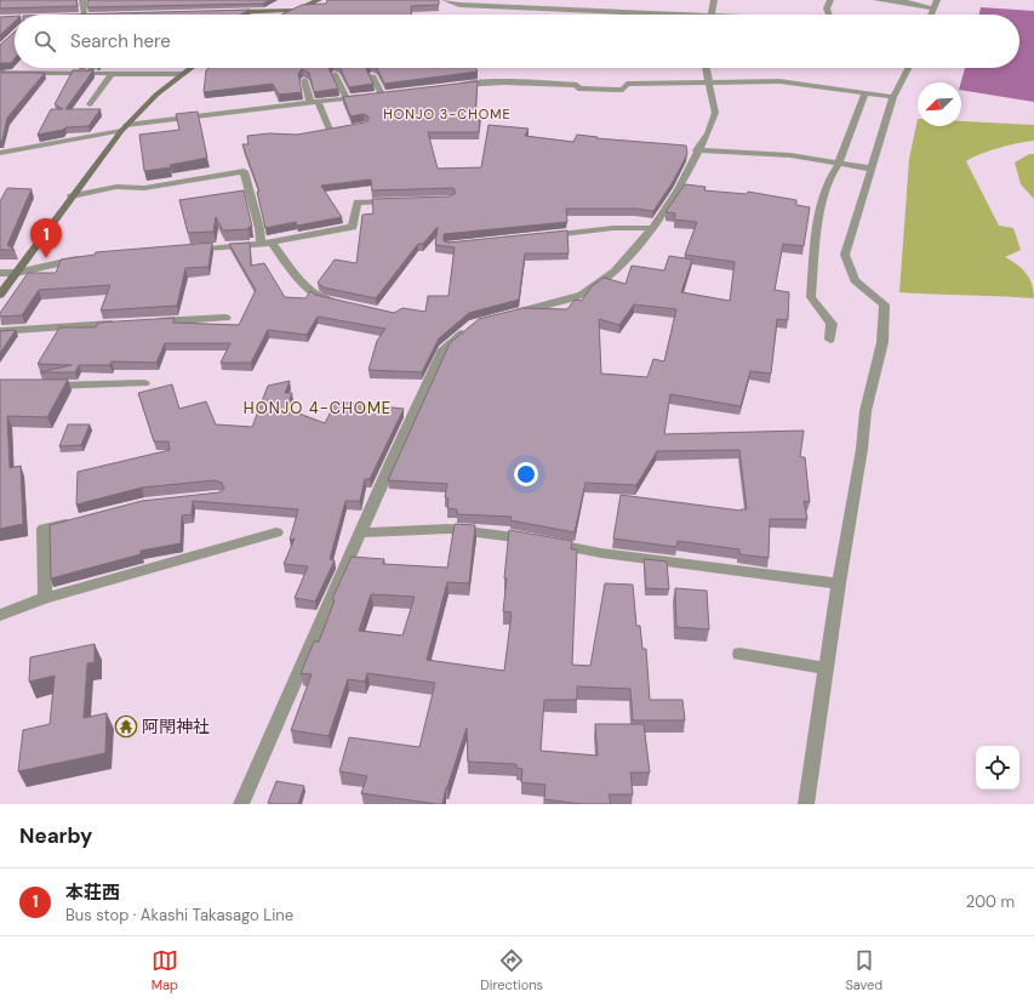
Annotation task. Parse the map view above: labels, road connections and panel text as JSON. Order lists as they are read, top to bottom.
{
  "districts": ["HONJO 3-CHOME", "HONJO 4-CHOME"],
  "places": {
    "temple": ["阿閇神社"]
  },
  "north": "bottom left",
  "page": {
    "search": "Search here",
    "pins": "1",
    "heading": "Nearby",
    "list": [
      {
        "mark": "1",
        "name": "本荘西",
        "note": "Bus stop · Akashi Takasago Line",
        "value": "200 m"
      }
    ],
    "nav": ["Map", "Directions", "Saved"]
  }
}
